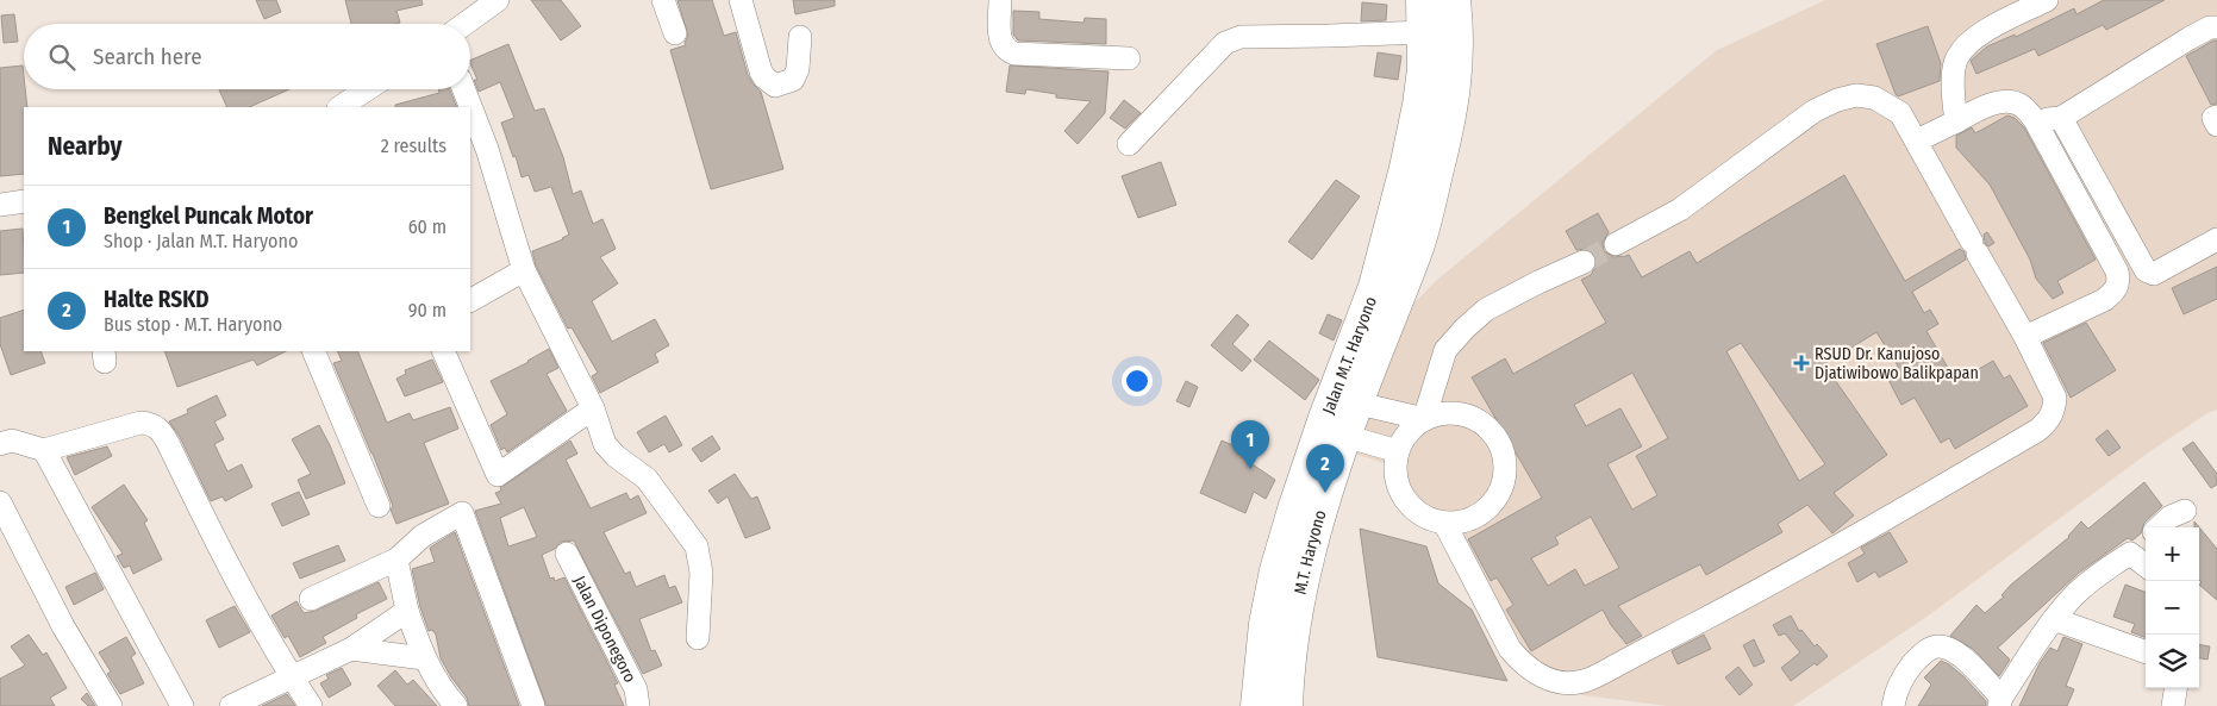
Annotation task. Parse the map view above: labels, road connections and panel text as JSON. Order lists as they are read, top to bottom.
{
  "streets": {
    "highway": ["Jalan M.T. Haryono", "M.T. Haryono"],
    "street": ["Jalan Diponegoro"]
  },
  "crossings": [
    ["Jalan M.T. Haryono", "M.T. Haryono"]
  ],
  "places": {
    "health": ["RSUD Dr. Kanujoso Djatiwibowo Balikpapan"]
  },
  "page": {
    "search": "Search here",
    "heading": ["Nearby", "2 results"],
    "list": [
      {
        "mark": "1",
        "name": "Bengkel Puncak Motor",
        "note": "Shop · Jalan M.T. Haryono",
        "value": "60 m"
      },
      {
        "mark": "2",
        "name": "Halte RSKD",
        "note": "Bus stop · M.T. Haryono",
        "value": "90 m"
      }
    ],
    "pins": ["1", "2"],
    "map_buttons": ["+", "−"]
  }
}
